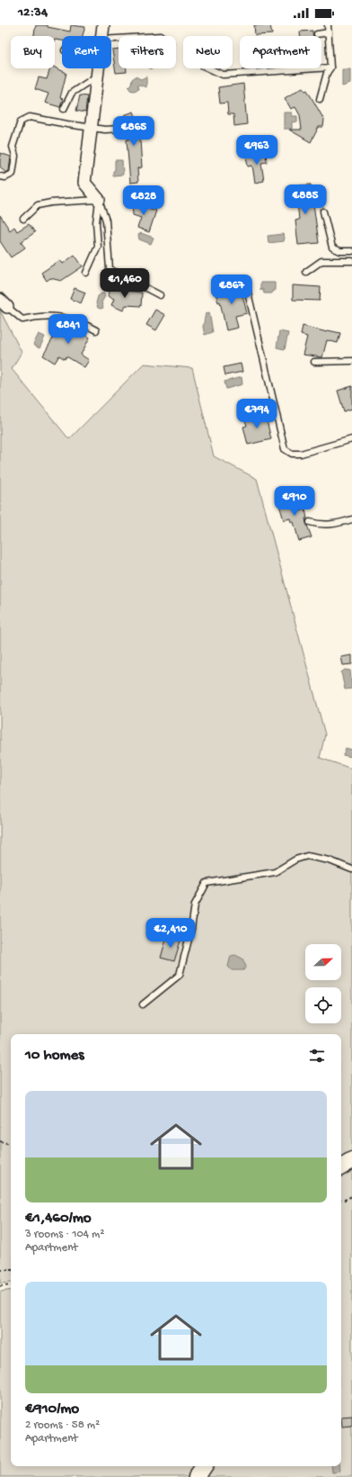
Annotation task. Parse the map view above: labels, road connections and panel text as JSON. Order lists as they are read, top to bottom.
{
  "north": "right",
  "page": {
    "status": "12:34",
    "chip": [
      "Buy",
      "Rent",
      "Filters",
      "New",
      "Apartment"
    ],
    "price": [
      "€865",
      "€963",
      "€885",
      "€828",
      "€1,460",
      "€867",
      "€841",
      "€794",
      "€910",
      "€2,410"
    ],
    "heading": "10 homes",
    "list": [
      {
        "name": "€1,460/mo",
        "note": "3 rooms · 104 m² · Apartment"
      },
      {
        "name": "€910/mo",
        "note": "2 rooms · 58 m² · Apartment"
      }
    ]
  }
}
